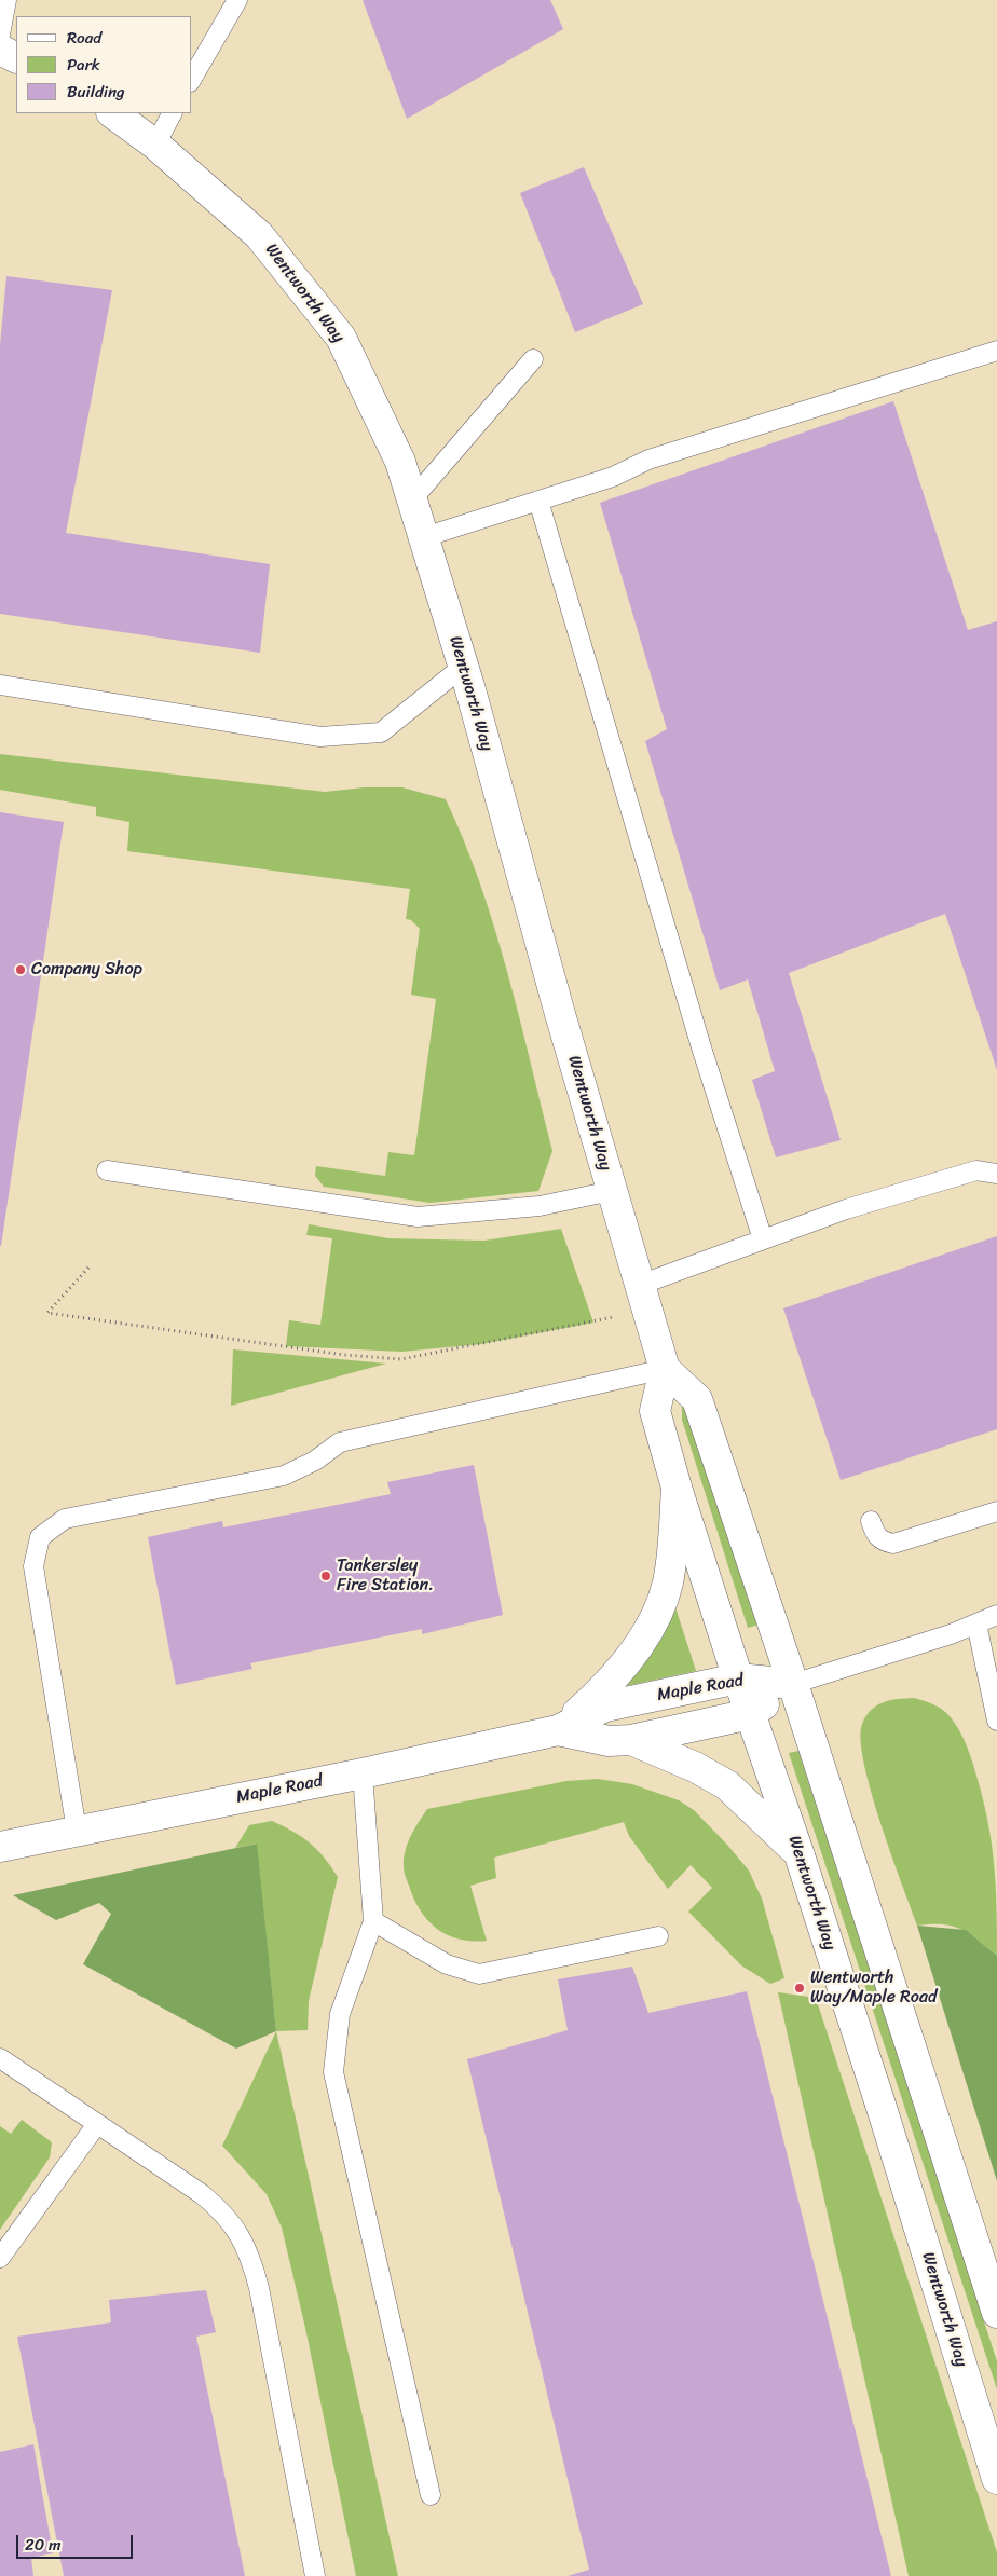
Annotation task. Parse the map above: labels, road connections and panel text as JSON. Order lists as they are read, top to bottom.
{
  "streets": {
    "street": ["Wentworth Way", "Maple Road"]
  },
  "crossings": [
    ["Wentworth Way", "Maple Road"]
  ],
  "places": ["Company Shop", "Tankersley Fire Station.", "Wentworth Way/Maple Road"],
  "legend": ["Road", "Park", "Building"],
  "scale_bar": "20 m"
}
